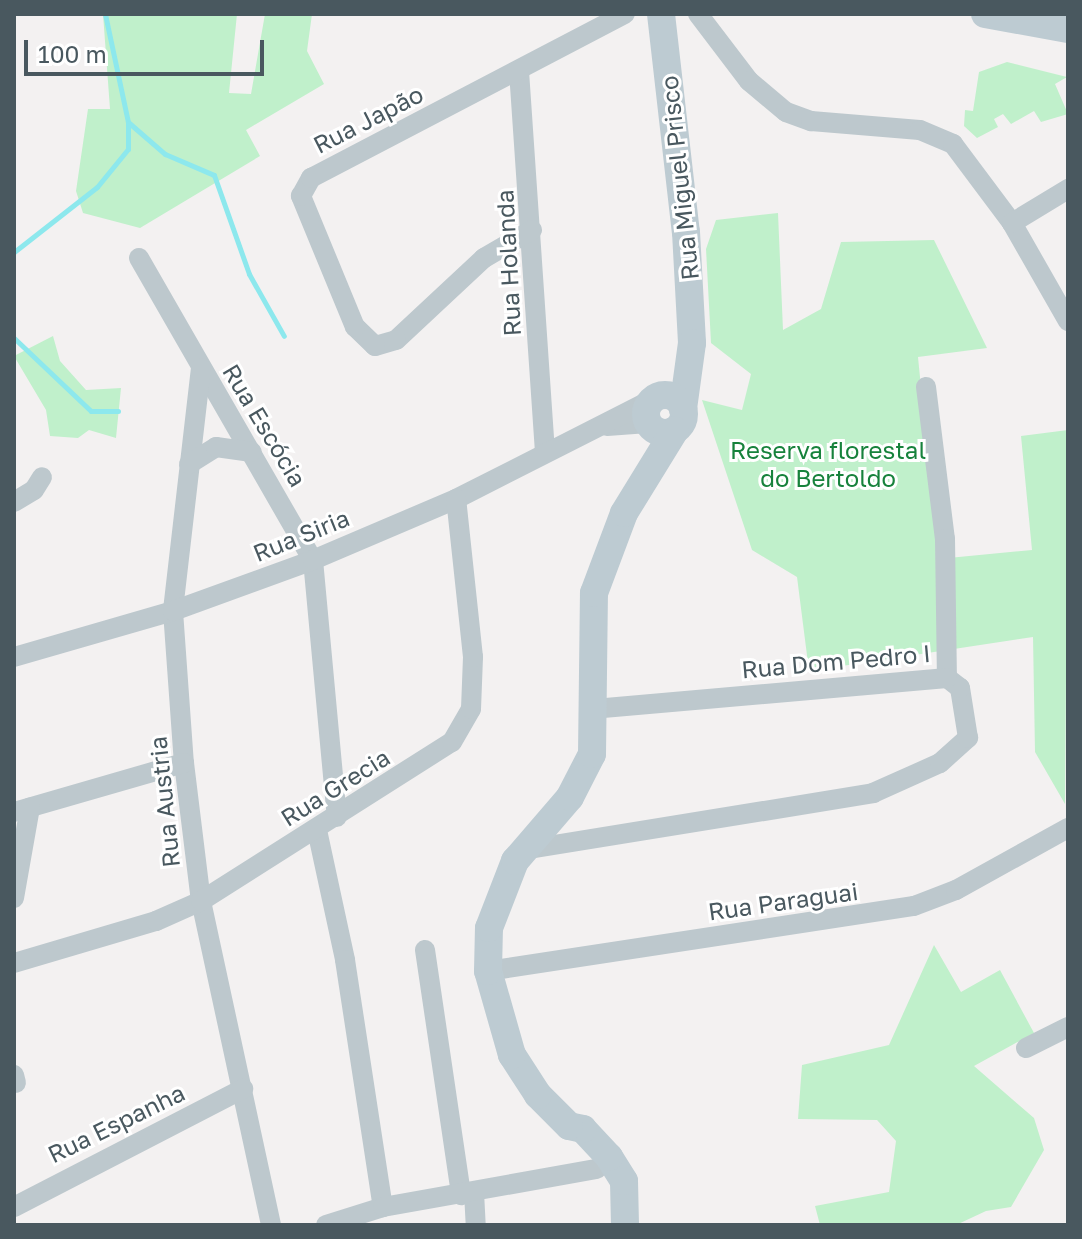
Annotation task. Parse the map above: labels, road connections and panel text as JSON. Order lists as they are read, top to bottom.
{
  "streets": {
    "street": [
      "Rua Japão",
      "Rua Miguel Prisco",
      "Rua Holanda",
      "Rua Escócia",
      "Rua Siria",
      "Rua Dom Pedro I",
      "Rua Grecia",
      "Rua Austria",
      "Rua Paraguai",
      "Rua Espanha"
    ]
  },
  "crossings": [
    ["Rua Japão", "Rua Holanda"],
    ["Rua Miguel Prisco", "Rua Siria"],
    ["Rua Miguel Prisco", "Rua Dom Pedro I"],
    ["Rua Miguel Prisco", "Rua Paraguai"],
    ["Rua Holanda", "Rua Siria"],
    ["Rua Escócia", "Rua Siria"],
    ["Rua Escócia", "Rua Grecia"],
    ["Rua Escócia", "Rua Austria"],
    ["Rua Siria", "Rua Grecia"],
    ["Rua Siria", "Rua Austria"],
    ["Rua Grecia", "Rua Austria"],
    ["Rua Austria", "Rua Espanha"]
  ],
  "parks": ["Reserva florestal do Bertoldo"],
  "scale_bar": "100 m"
}
